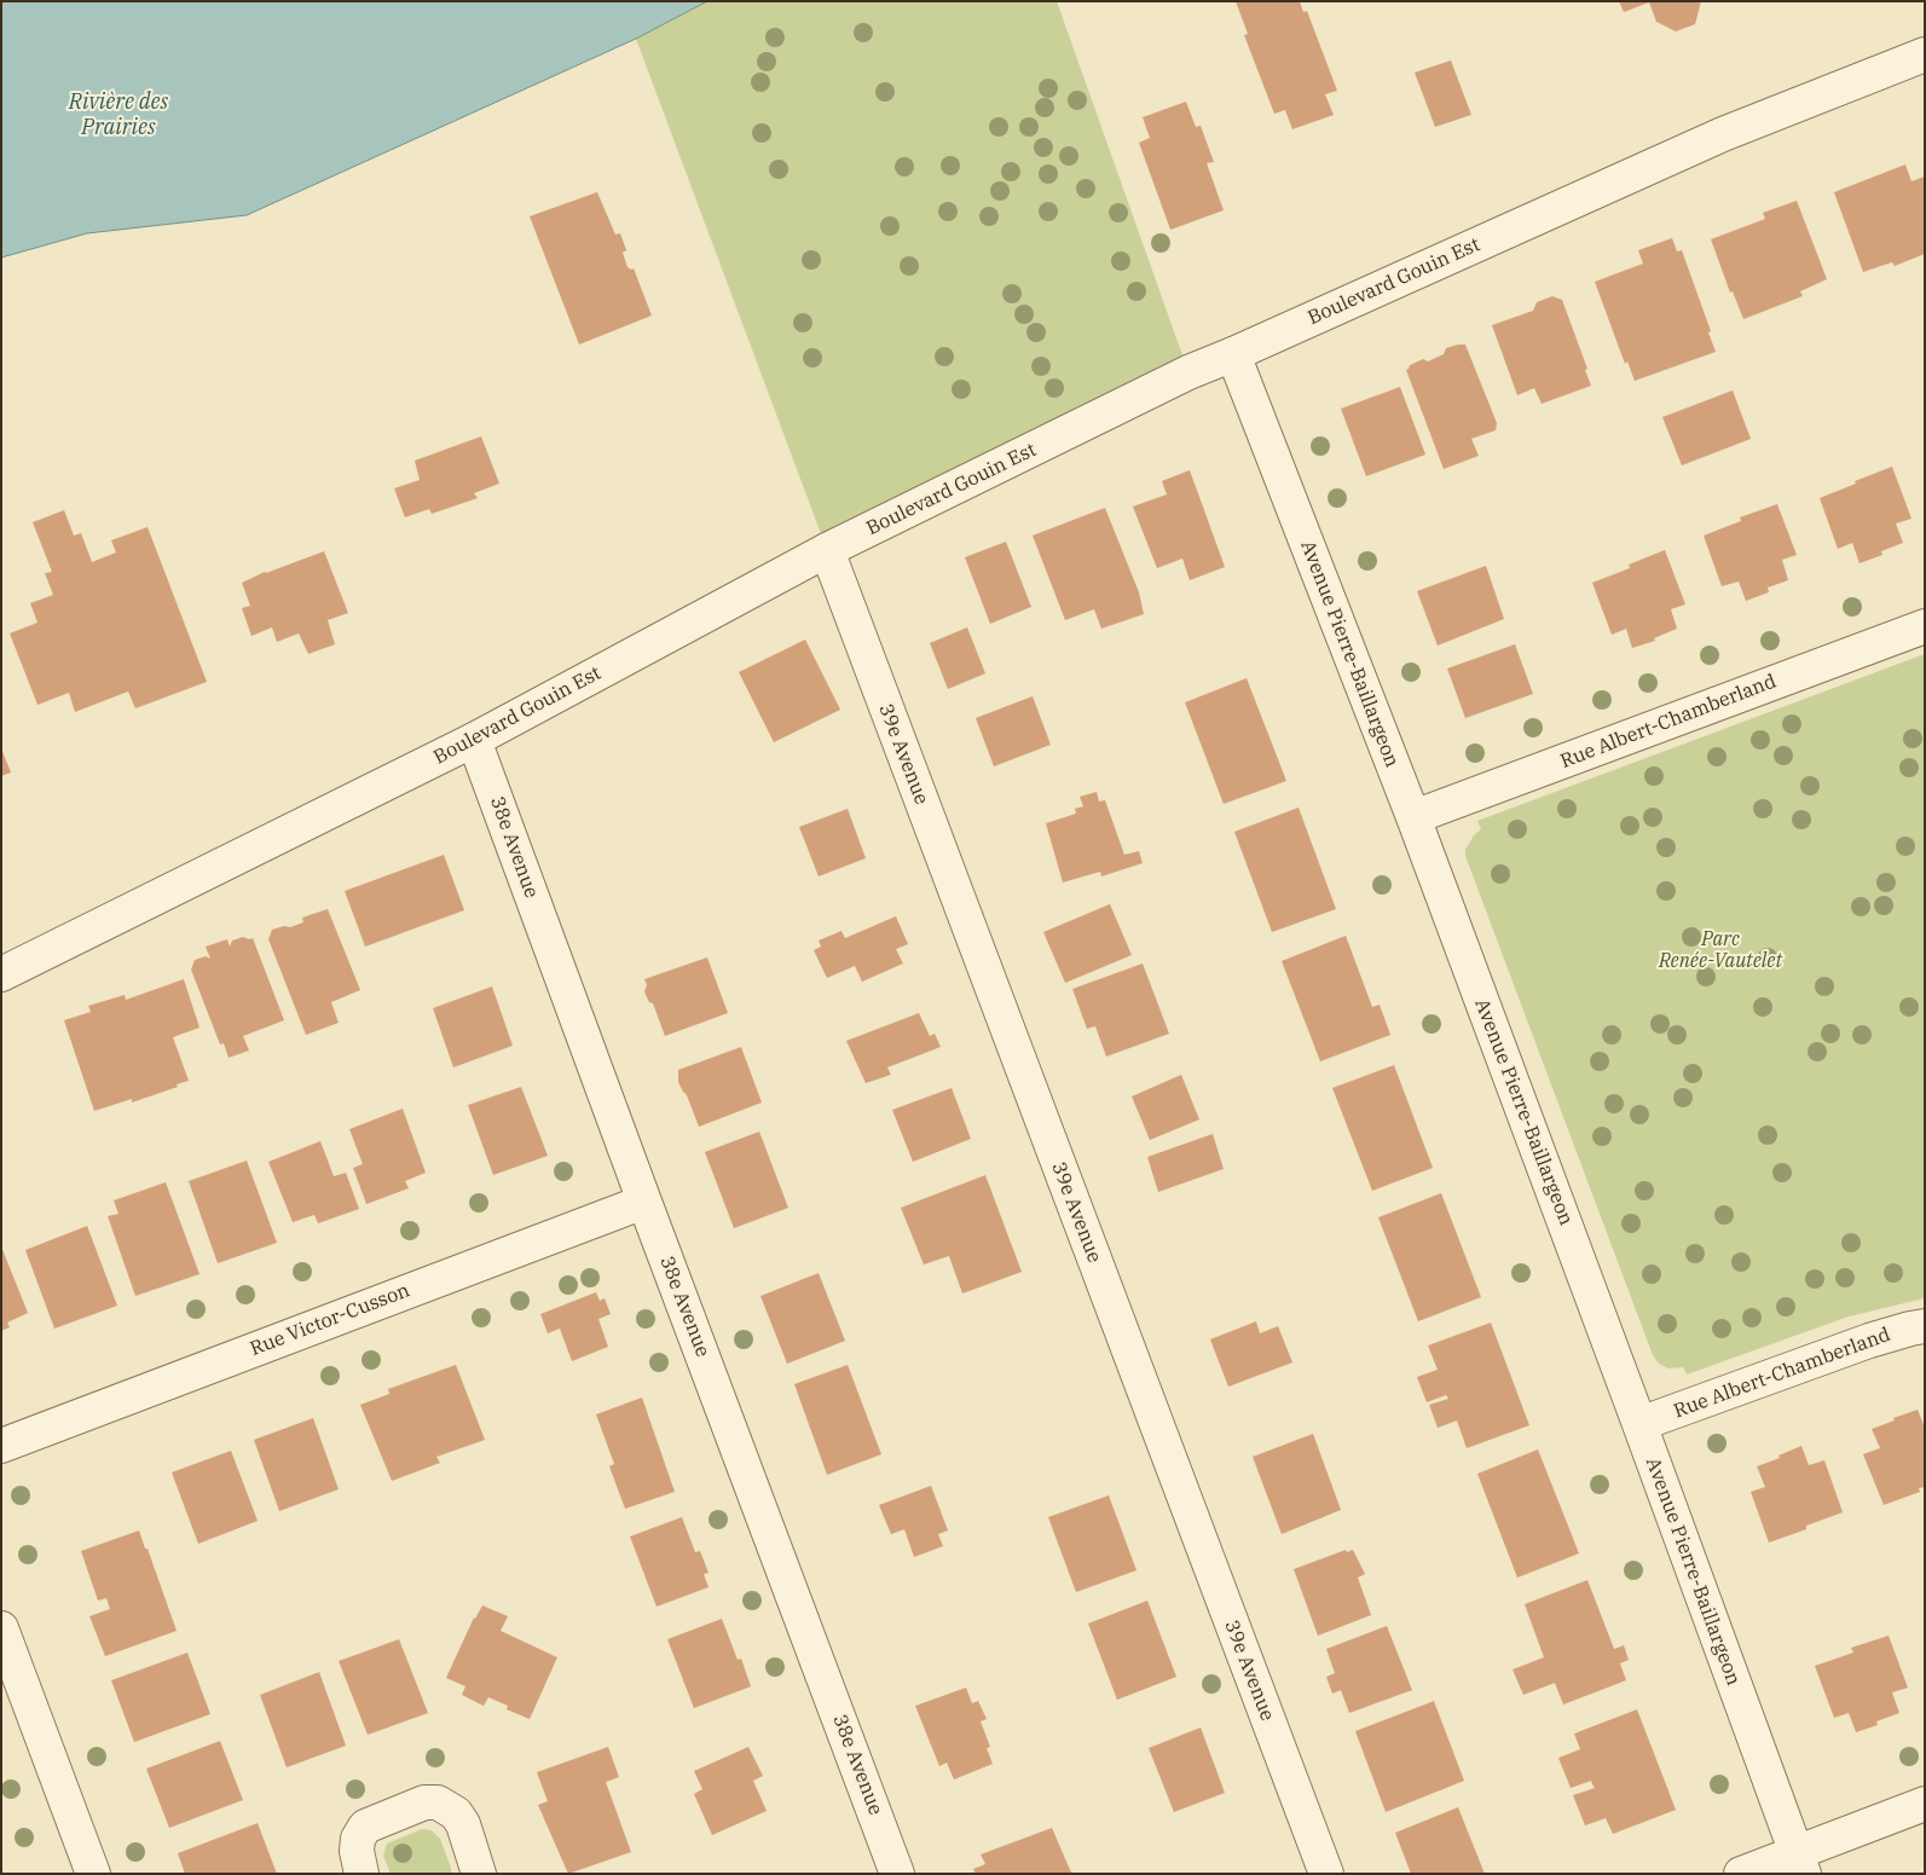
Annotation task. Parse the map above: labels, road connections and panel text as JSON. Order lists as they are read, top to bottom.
{
  "streets": {
    "street": [
      "Boulevard Gouin Est",
      "Avenue Pierre-Baillargeon",
      "Rue Albert-Chamberland",
      "39e Avenue",
      "38e Avenue",
      "Rue Victor-Cusson"
    ]
  },
  "crossings": [
    ["Boulevard Gouin Est", "Avenue Pierre-Baillargeon"],
    ["Boulevard Gouin Est", "39e Avenue"],
    ["Boulevard Gouin Est", "38e Avenue"],
    ["Avenue Pierre-Baillargeon", "Rue Albert-Chamberland"],
    ["38e Avenue", "Rue Victor-Cusson"]
  ],
  "water": ["Rivière des Prairies"],
  "parks": ["Parc Renée-Vautelet"]
}
